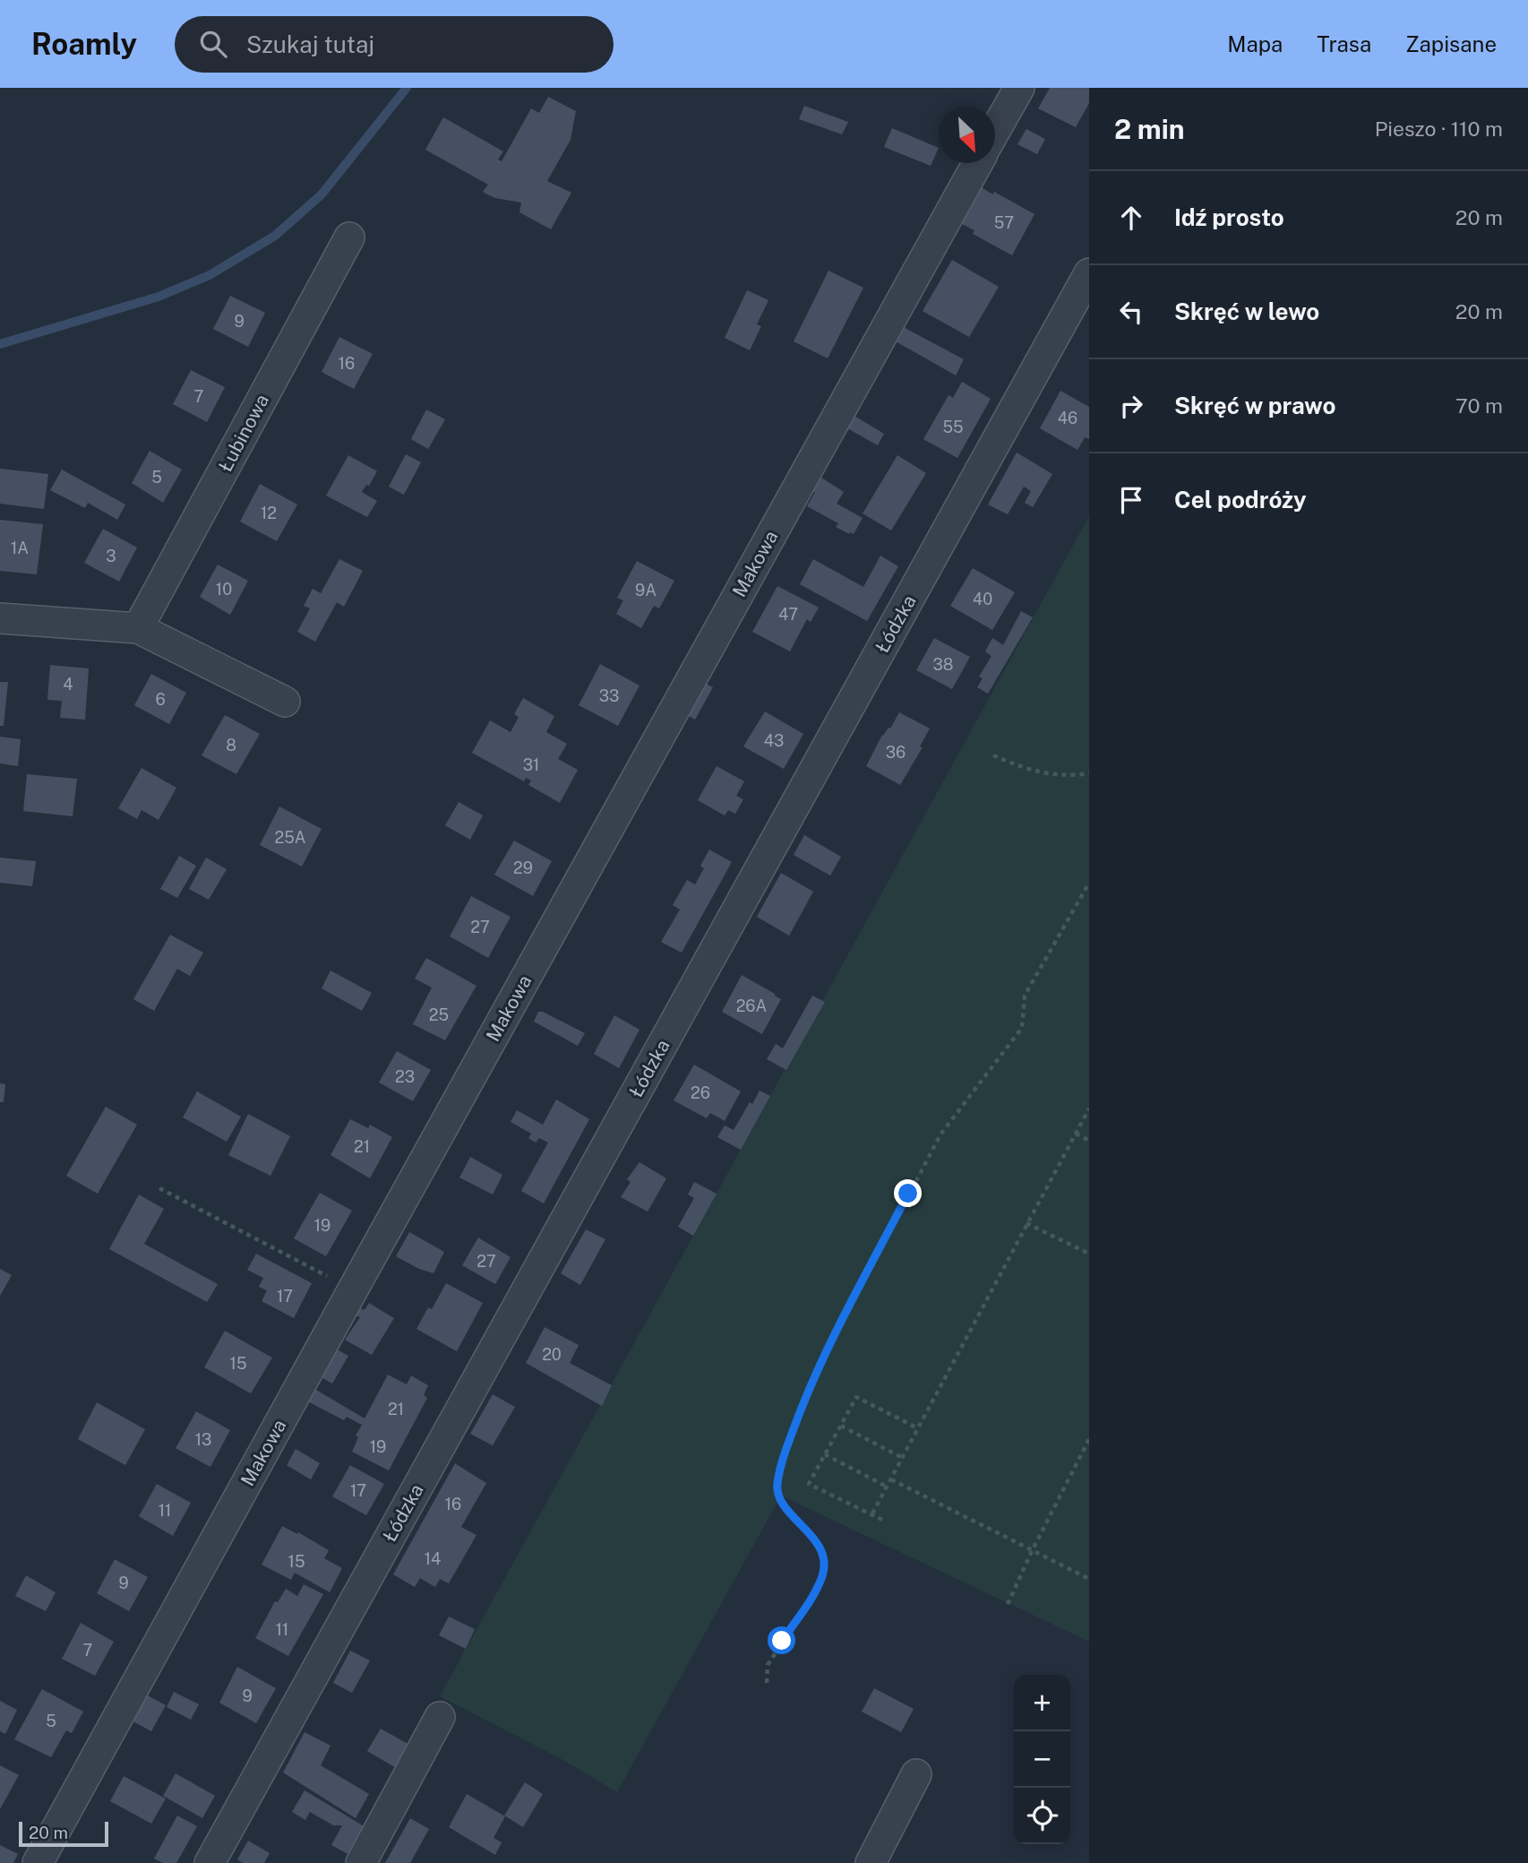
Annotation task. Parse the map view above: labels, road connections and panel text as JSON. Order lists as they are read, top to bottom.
{
  "streets": {
    "street": ["Łubinowa", "Makowa", "Łódzka"]
  },
  "house_numbers": [
    "57",
    "9",
    "16",
    "7",
    "46",
    "55",
    "5",
    "12",
    "1A",
    "3",
    "10",
    "9A",
    "40",
    "47",
    "38",
    "4",
    "33",
    "6",
    "43",
    "8",
    "36",
    "31",
    "25A",
    "29",
    "27",
    "26A",
    "25",
    "23",
    "26",
    "21",
    "19",
    "27",
    "17",
    "20",
    "15",
    "21",
    "13",
    "19",
    "17",
    "16",
    "11",
    "14",
    "15",
    "9",
    "11",
    "7",
    "9",
    "5"
  ],
  "scale_bar": "20 m",
  "north": "bottom right",
  "page": {
    "header": "Roamly",
    "search": "Szukaj tutaj",
    "nav": ["Mapa", "Trasa", "Zapisane"],
    "heading": ["2 min", "Pieszo · 110 m"],
    "list": [
      ["Idź prosto", "20 m"],
      ["Skręć w lewo", "20 m"],
      ["Skręć w prawo", "70 m"],
      "Cel podróży"
    ],
    "map_buttons": ["+", "−"],
    "scale": "20 m"
  }
}
